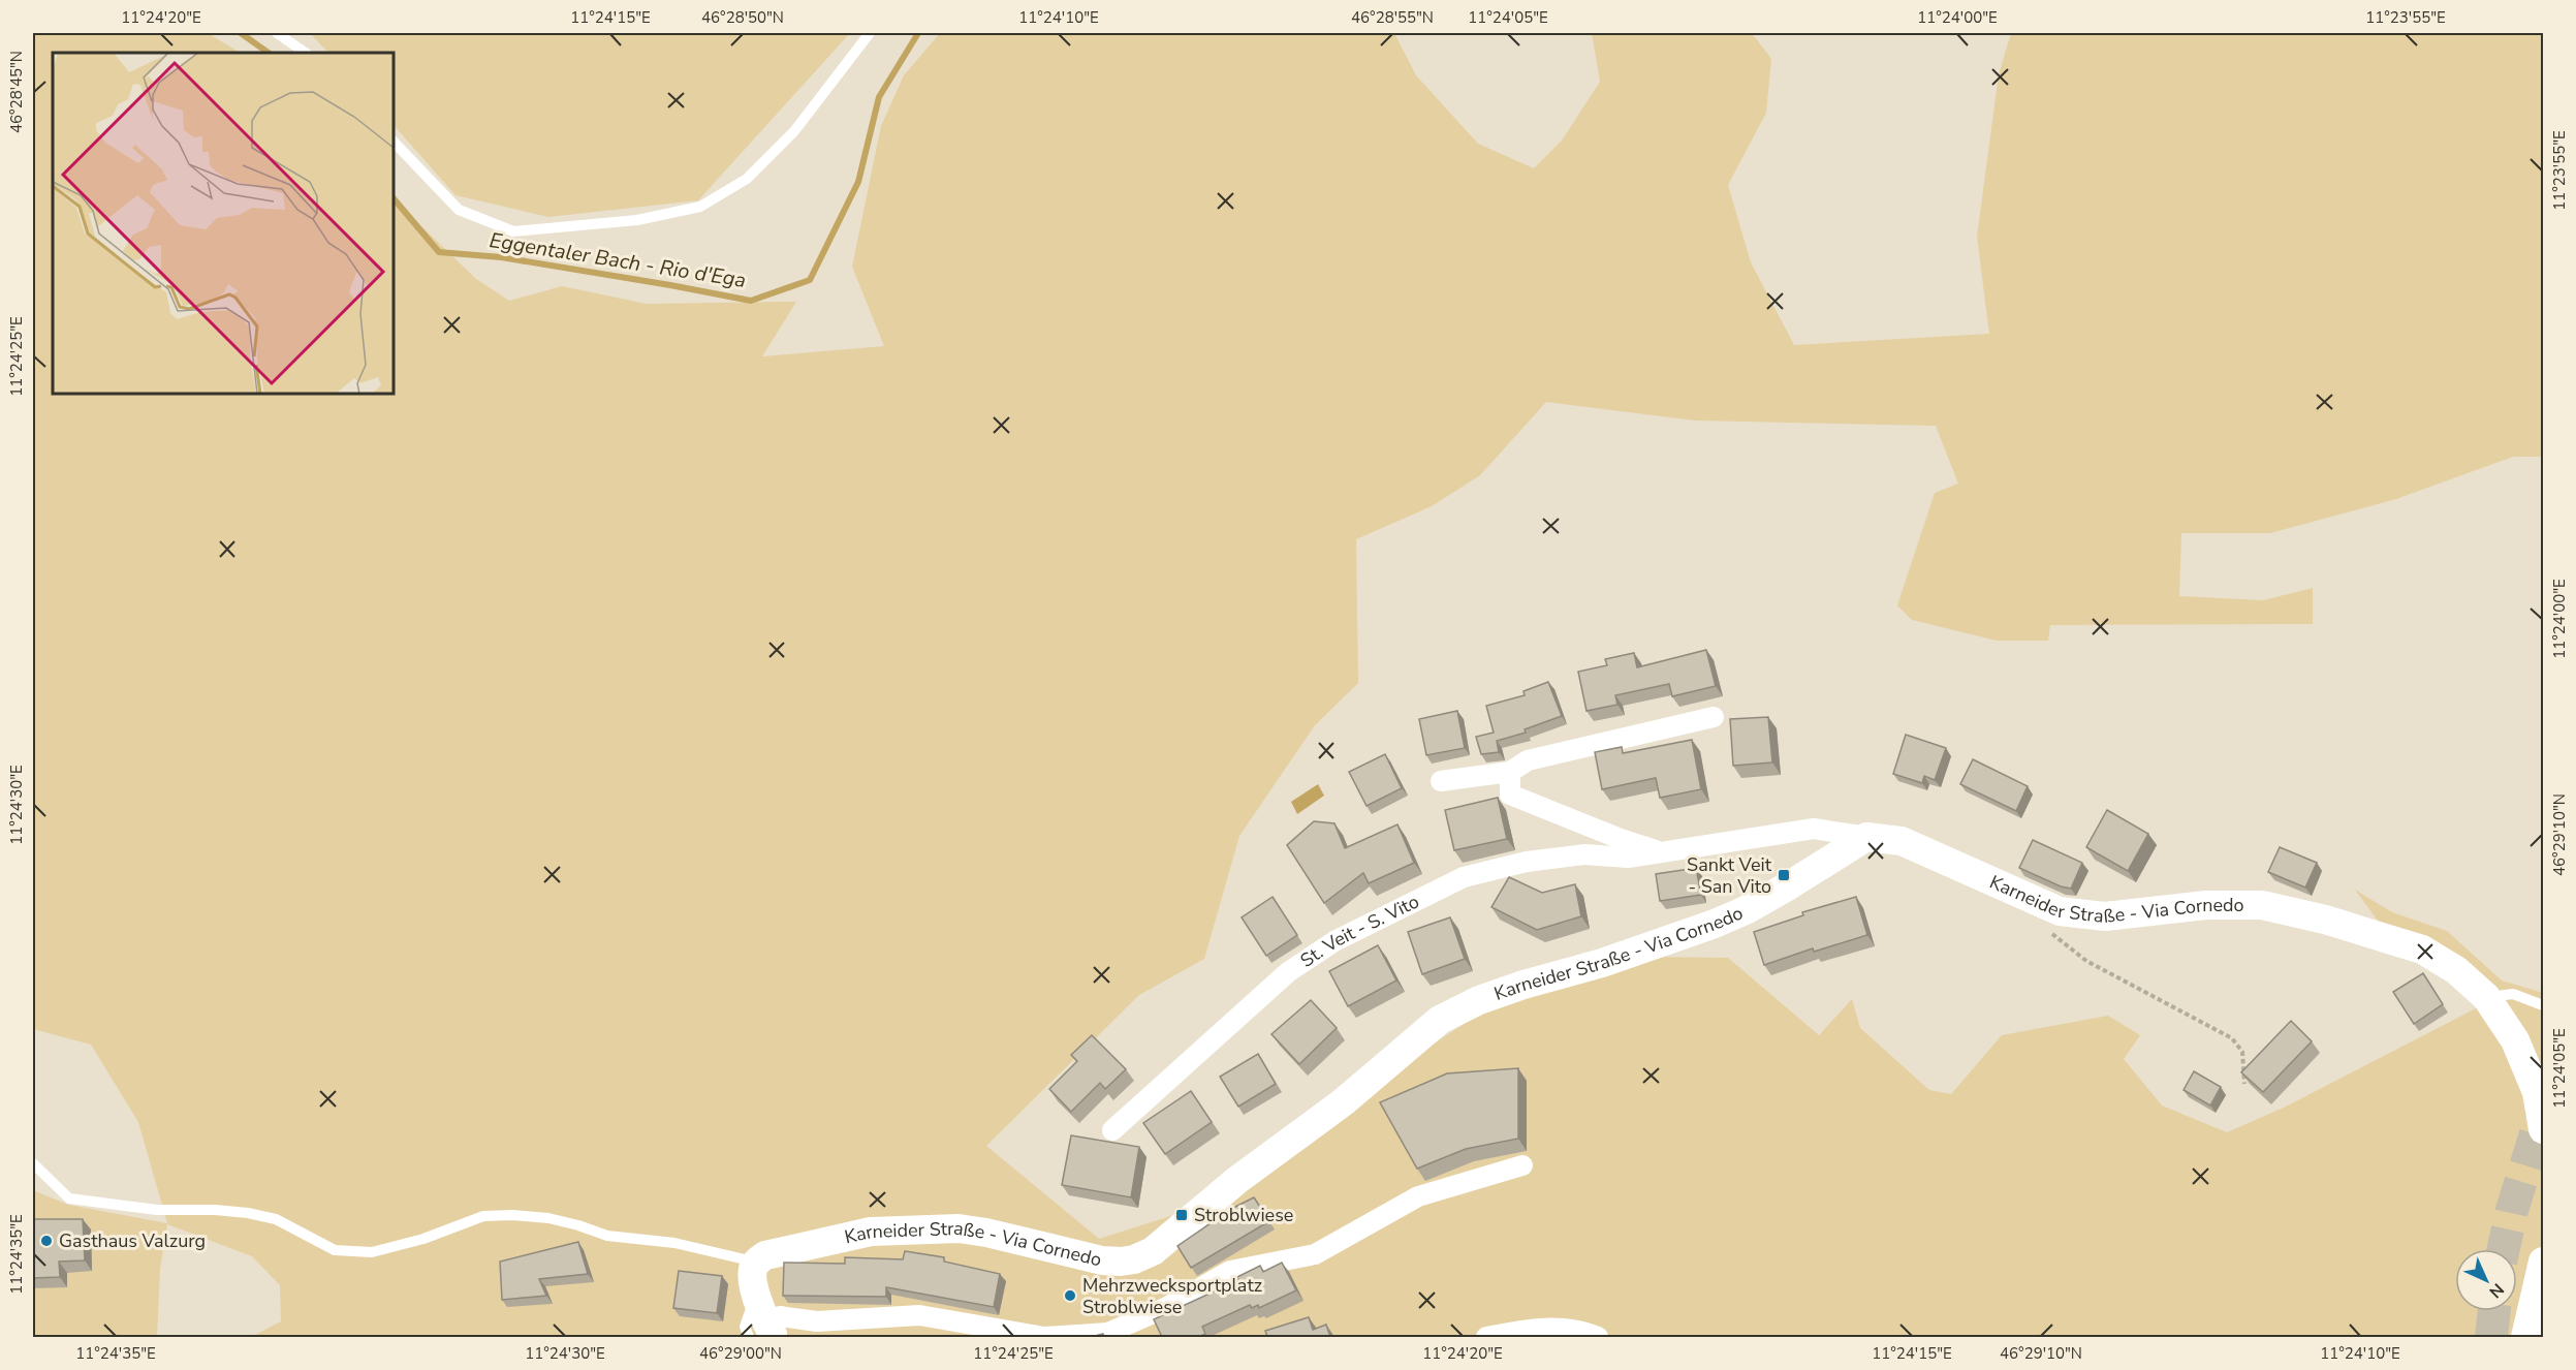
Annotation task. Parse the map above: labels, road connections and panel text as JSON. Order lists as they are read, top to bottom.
{
  "streets": {
    "street": ["Karneider Straße - Via Cornedo", "St. Veit - S. Vito"]
  },
  "crossings": [
    ["Karneider Straße - Via Cornedo", "St. Veit - S. Vito"]
  ],
  "water": ["Eggentaler Bach - Rio d'Ega"],
  "places": {
    "transit": ["Sankt Veit - San Vito", "Stroblwiese"],
    "other": ["Gasthaus Valzurg", "Mehrzwecksportplatz Stroblwiese"]
  },
  "north": "bottom right",
  "coordinates": [
    "11°24'20\"E",
    "11°24'15\"E",
    "46°28'50\"N",
    "11°24'10\"E",
    "46°28'55\"N",
    "11°24'05\"E",
    "11°24'00\"E",
    "11°23'55\"E",
    "46°28'45\"N",
    "11°24'25\"E",
    "11°24'30\"E",
    "46°29'10\"N",
    "11°24'35\"E",
    "46°29'00\"N"
  ]
}
